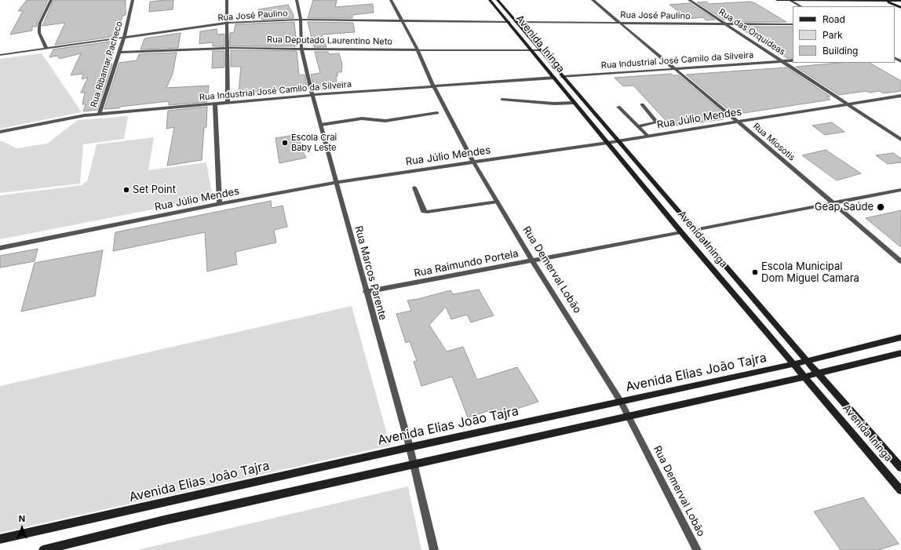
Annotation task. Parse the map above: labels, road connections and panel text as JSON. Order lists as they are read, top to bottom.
{
  "streets": {
    "main road": ["Avenida Ininga", "Avenida Elias João Tajra"],
    "street": [
      "Rua José Paulino",
      "Rua das Orquídeas",
      "Rua Deputado Laurentino Neto",
      "Rua Industrial José Camilo da Silveira",
      "Rua Ribamar Pacheco",
      "Rua Júlio Mendes",
      "Rua Miosotis",
      "Rua Raimundo Portela",
      "Rua Demerval Lobão",
      "Rua Marcos Parente"
    ]
  },
  "crossings": [
    ["Rua José Paulino", "Rua das Orquídeas"],
    ["Rua José Paulino", "Avenida Ininga"],
    ["Rua José Paulino", "Rua Ribamar Pacheco"],
    ["Rua José Paulino", "Rua Miosotis"],
    ["Rua José Paulino", "Rua Demerval Lobão"],
    ["Rua José Paulino", "Rua Marcos Parente"],
    ["Rua das Orquídeas", "Rua Industrial José Camilo da Silveira"],
    ["Rua das Orquídeas", "Rua Júlio Mendes"],
    ["Rua Deputado Laurentino Neto", "Avenida Ininga"],
    ["Rua Deputado Laurentino Neto", "Rua Ribamar Pacheco"],
    ["Rua Deputado Laurentino Neto", "Rua Demerval Lobão"],
    ["Rua Deputado Laurentino Neto", "Rua Marcos Parente"],
    ["Avenida Ininga", "Rua Industrial José Camilo da Silveira"],
    ["Avenida Ininga", "Rua Júlio Mendes"],
    ["Avenida Ininga", "Rua Raimundo Portela"],
    ["Avenida Ininga", "Avenida Elias João Tajra"],
    ["Rua Industrial José Camilo da Silveira", "Rua Ribamar Pacheco"],
    ["Rua Industrial José Camilo da Silveira", "Rua Miosotis"],
    ["Rua Industrial José Camilo da Silveira", "Rua Demerval Lobão"],
    ["Rua Industrial José Camilo da Silveira", "Rua Marcos Parente"],
    ["Rua Júlio Mendes", "Rua Miosotis"],
    ["Rua Júlio Mendes", "Rua Demerval Lobão"],
    ["Rua Júlio Mendes", "Rua Marcos Parente"],
    ["Rua Raimundo Portela", "Rua Demerval Lobão"],
    ["Rua Raimundo Portela", "Rua Marcos Parente"],
    ["Rua Demerval Lobão", "Avenida Elias João Tajra"],
    ["Rua Marcos Parente", "Avenida Elias João Tajra"]
  ],
  "places": [
    "Escola Crai Baby Leste",
    "Set Point",
    "Geap Saúde",
    "Escola Municipal Dom Miguel Camara"
  ],
  "legend": ["Road", "Park", "Building"],
  "north": "top"
}
